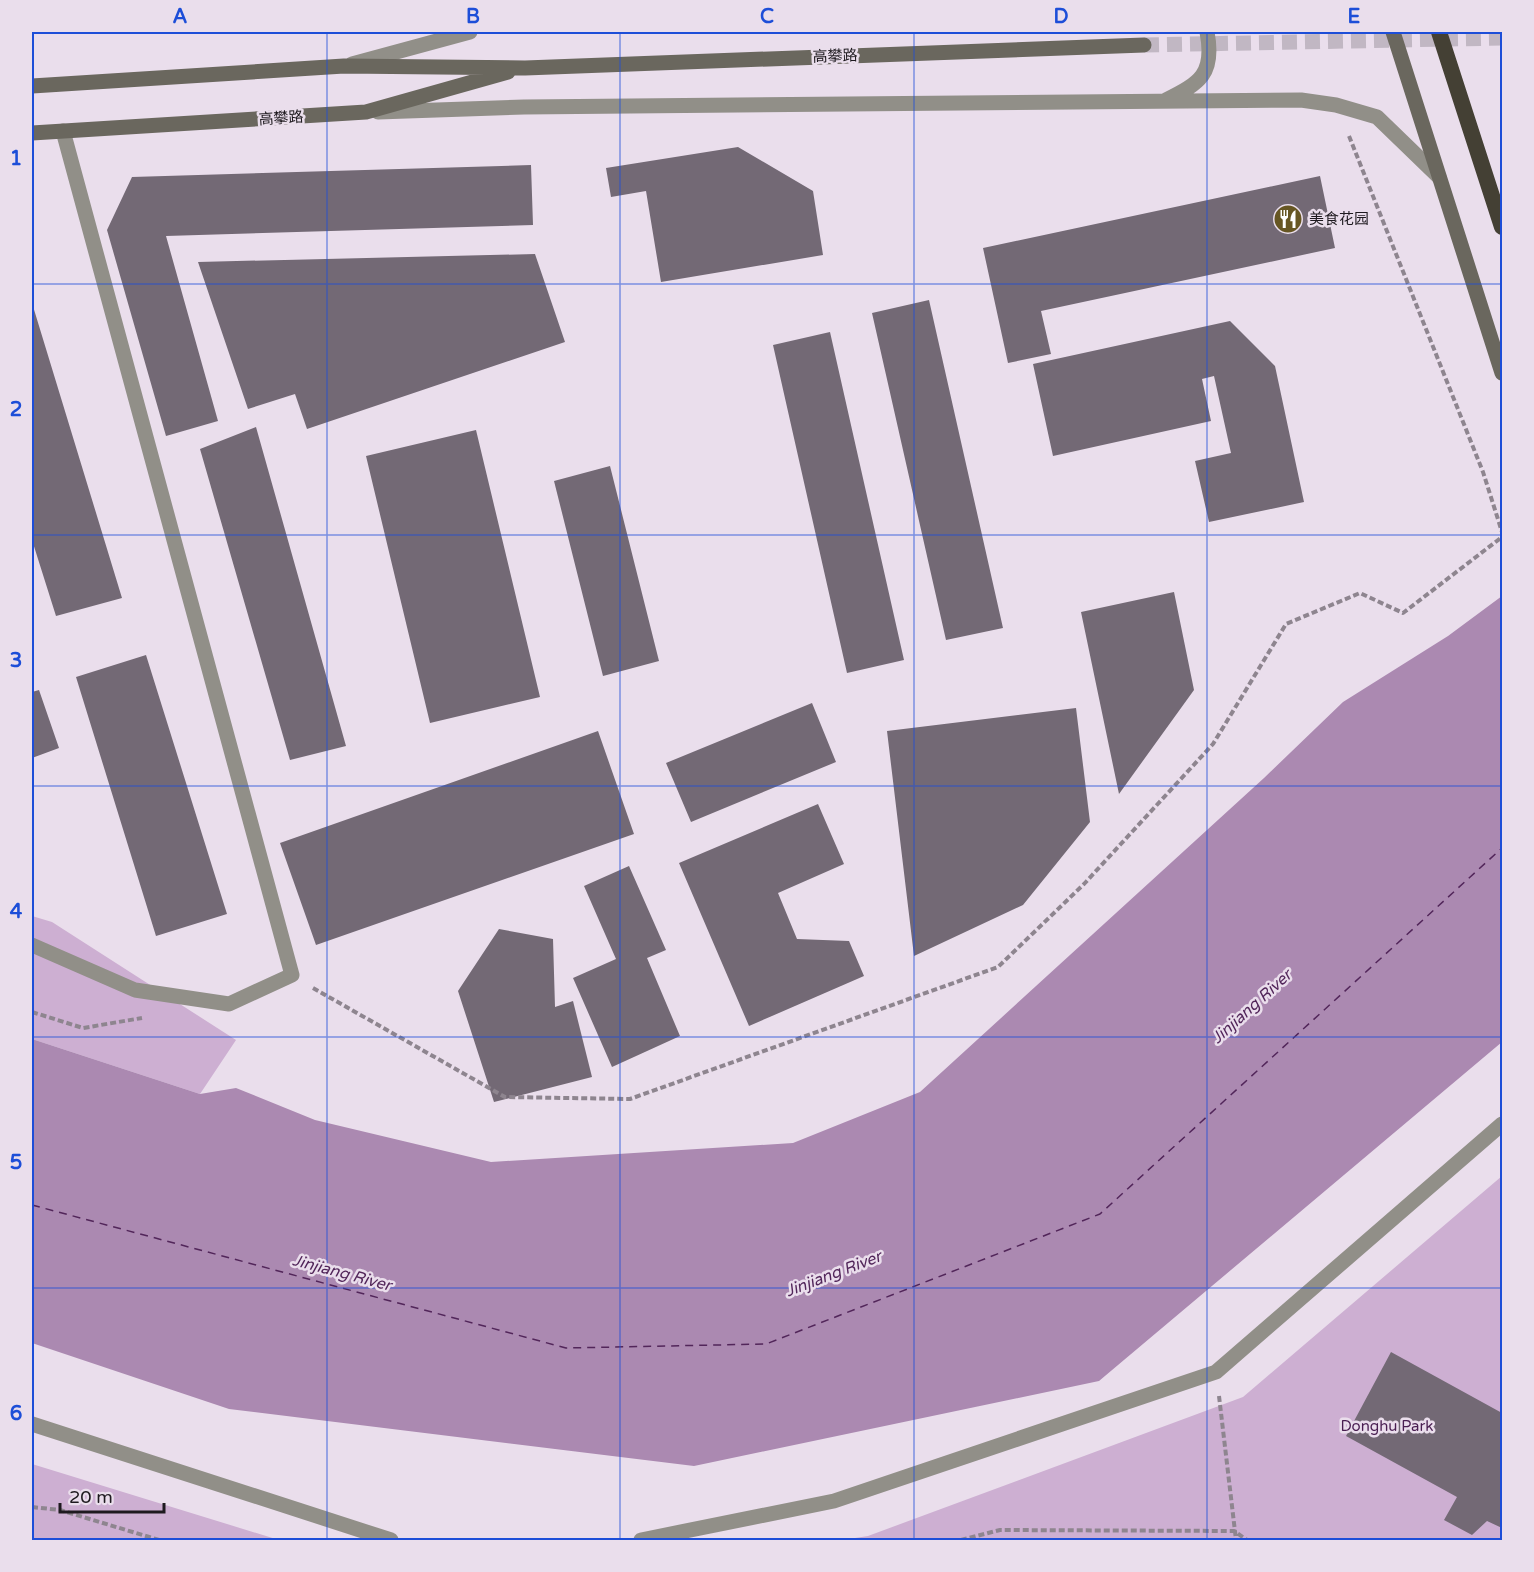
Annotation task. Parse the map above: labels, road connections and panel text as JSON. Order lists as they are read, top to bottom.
{
  "streets": {
    "main road": ["高攀路"]
  },
  "water": ["Jinjiang River"],
  "parks": ["Donghu Park"],
  "places": {
    "restaurant": ["美食花园"]
  },
  "scale_bar": "20 m",
  "grid": {
    "columns": [
      "A",
      "B",
      "C",
      "D",
      "E"
    ],
    "rows": [
      "1",
      "2",
      "3",
      "4",
      "5",
      "6"
    ]
  }
}
